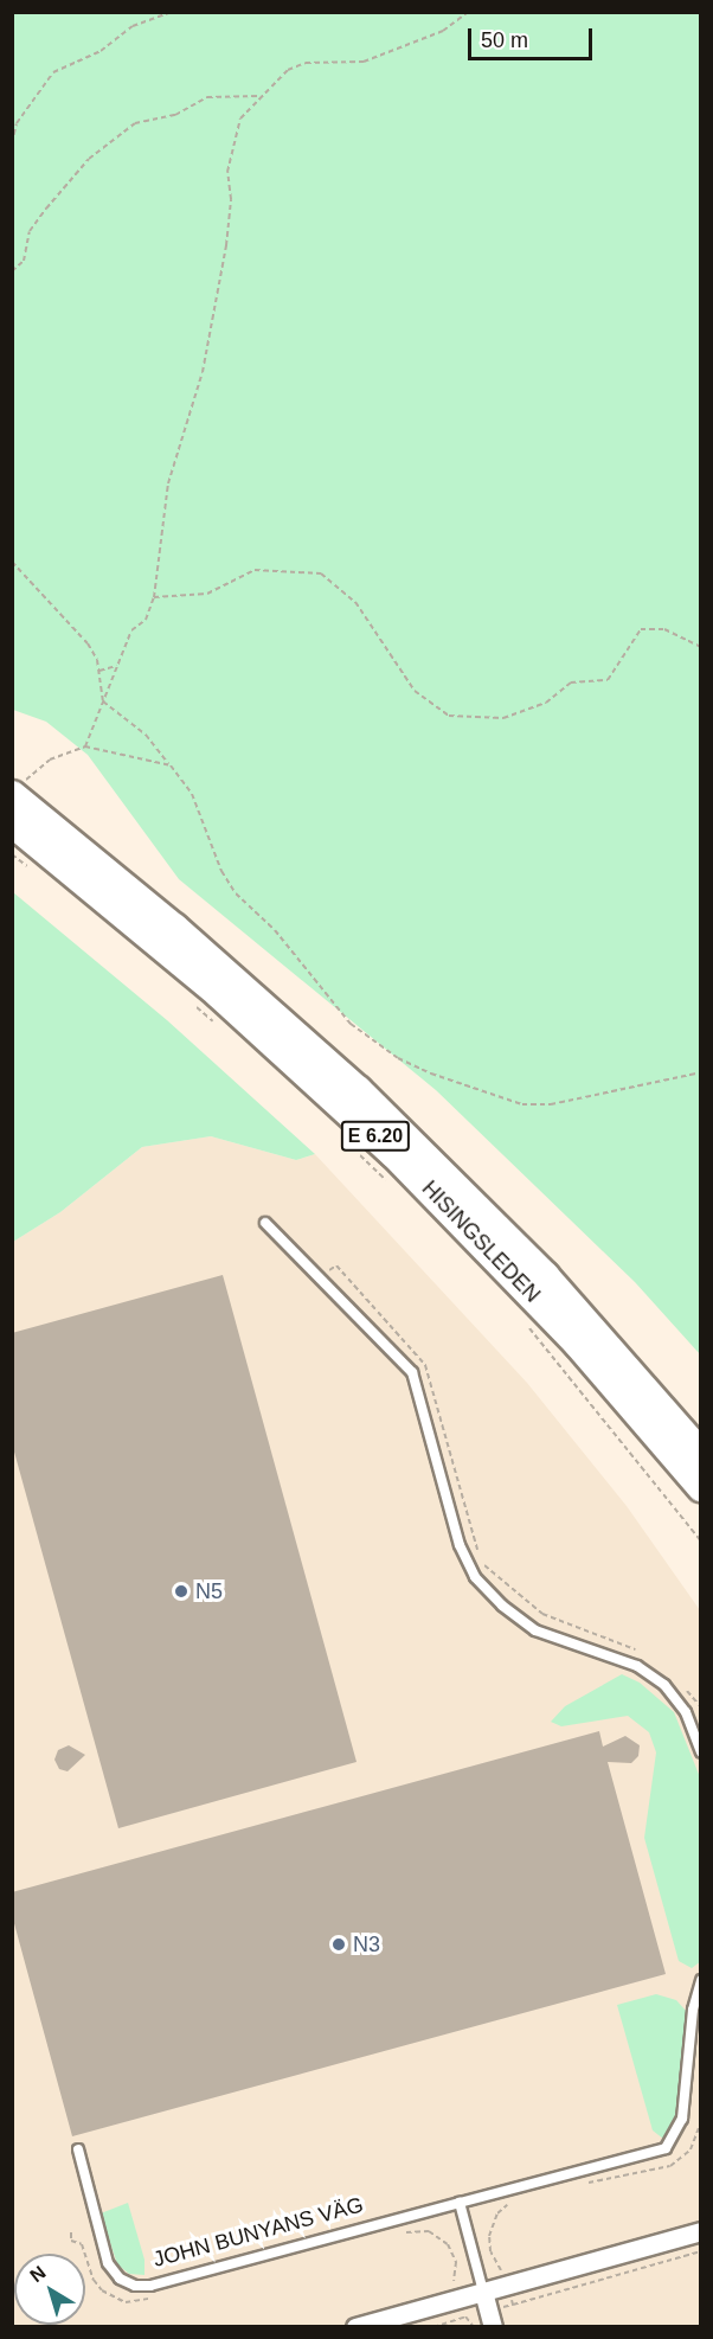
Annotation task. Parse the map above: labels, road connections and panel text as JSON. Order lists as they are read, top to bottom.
{
  "streets": {
    "highway": ["E 6.20", "HISINGSLEDEN"],
    "lane": ["JOHN BUNYANS VÄG"]
  },
  "places": ["N5", "N3"],
  "scale_bar": "50 m",
  "north": "top left"
}
